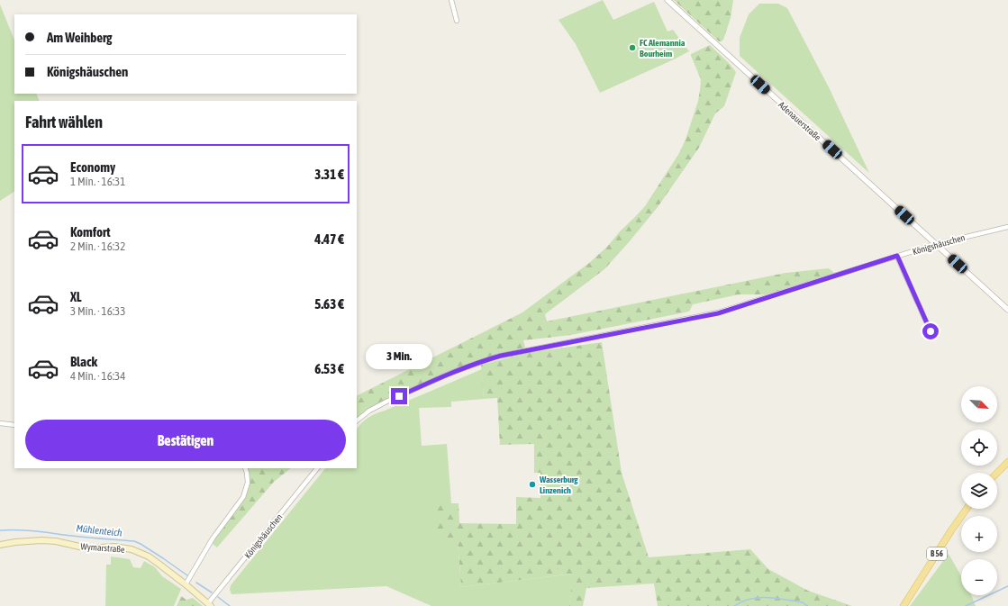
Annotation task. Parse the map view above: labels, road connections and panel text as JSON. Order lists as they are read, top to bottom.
{
  "streets": {
    "main road": ["Wymarstraße", "B 56"],
    "street": ["Adenauerstraße", "Königshäuschen"]
  },
  "crossings": [
    ["Adenauerstraße", "Königshäuschen"],
    ["Königshäuschen", "Wymarstraße"]
  ],
  "water": ["Mühlenteich"],
  "places": ["FC Alemannia Bourheim", "Wasserburg Linzenich"],
  "north": "bottom right",
  "page": {
    "banner": ["Am Weihberg", "Königshäuschen"],
    "heading": "Fahrt wählen",
    "list": [
      {
        "name": "Economy",
        "note": "1 Min. · 16:31",
        "value": "3.31 €"
      },
      {
        "name": "Komfort",
        "note": "2 Min. · 16:32",
        "value": "4.47 €"
      },
      {
        "name": "XL",
        "note": "3 Min. · 16:33",
        "value": "5.63 €"
      },
      {
        "name": "Black",
        "note": "4 Min. · 16:34",
        "value": "6.53 €"
      }
    ],
    "bubble": "3 Min.",
    "map_buttons": ["+", "−"],
    "buttons": "Bestätigen"
  }
}
